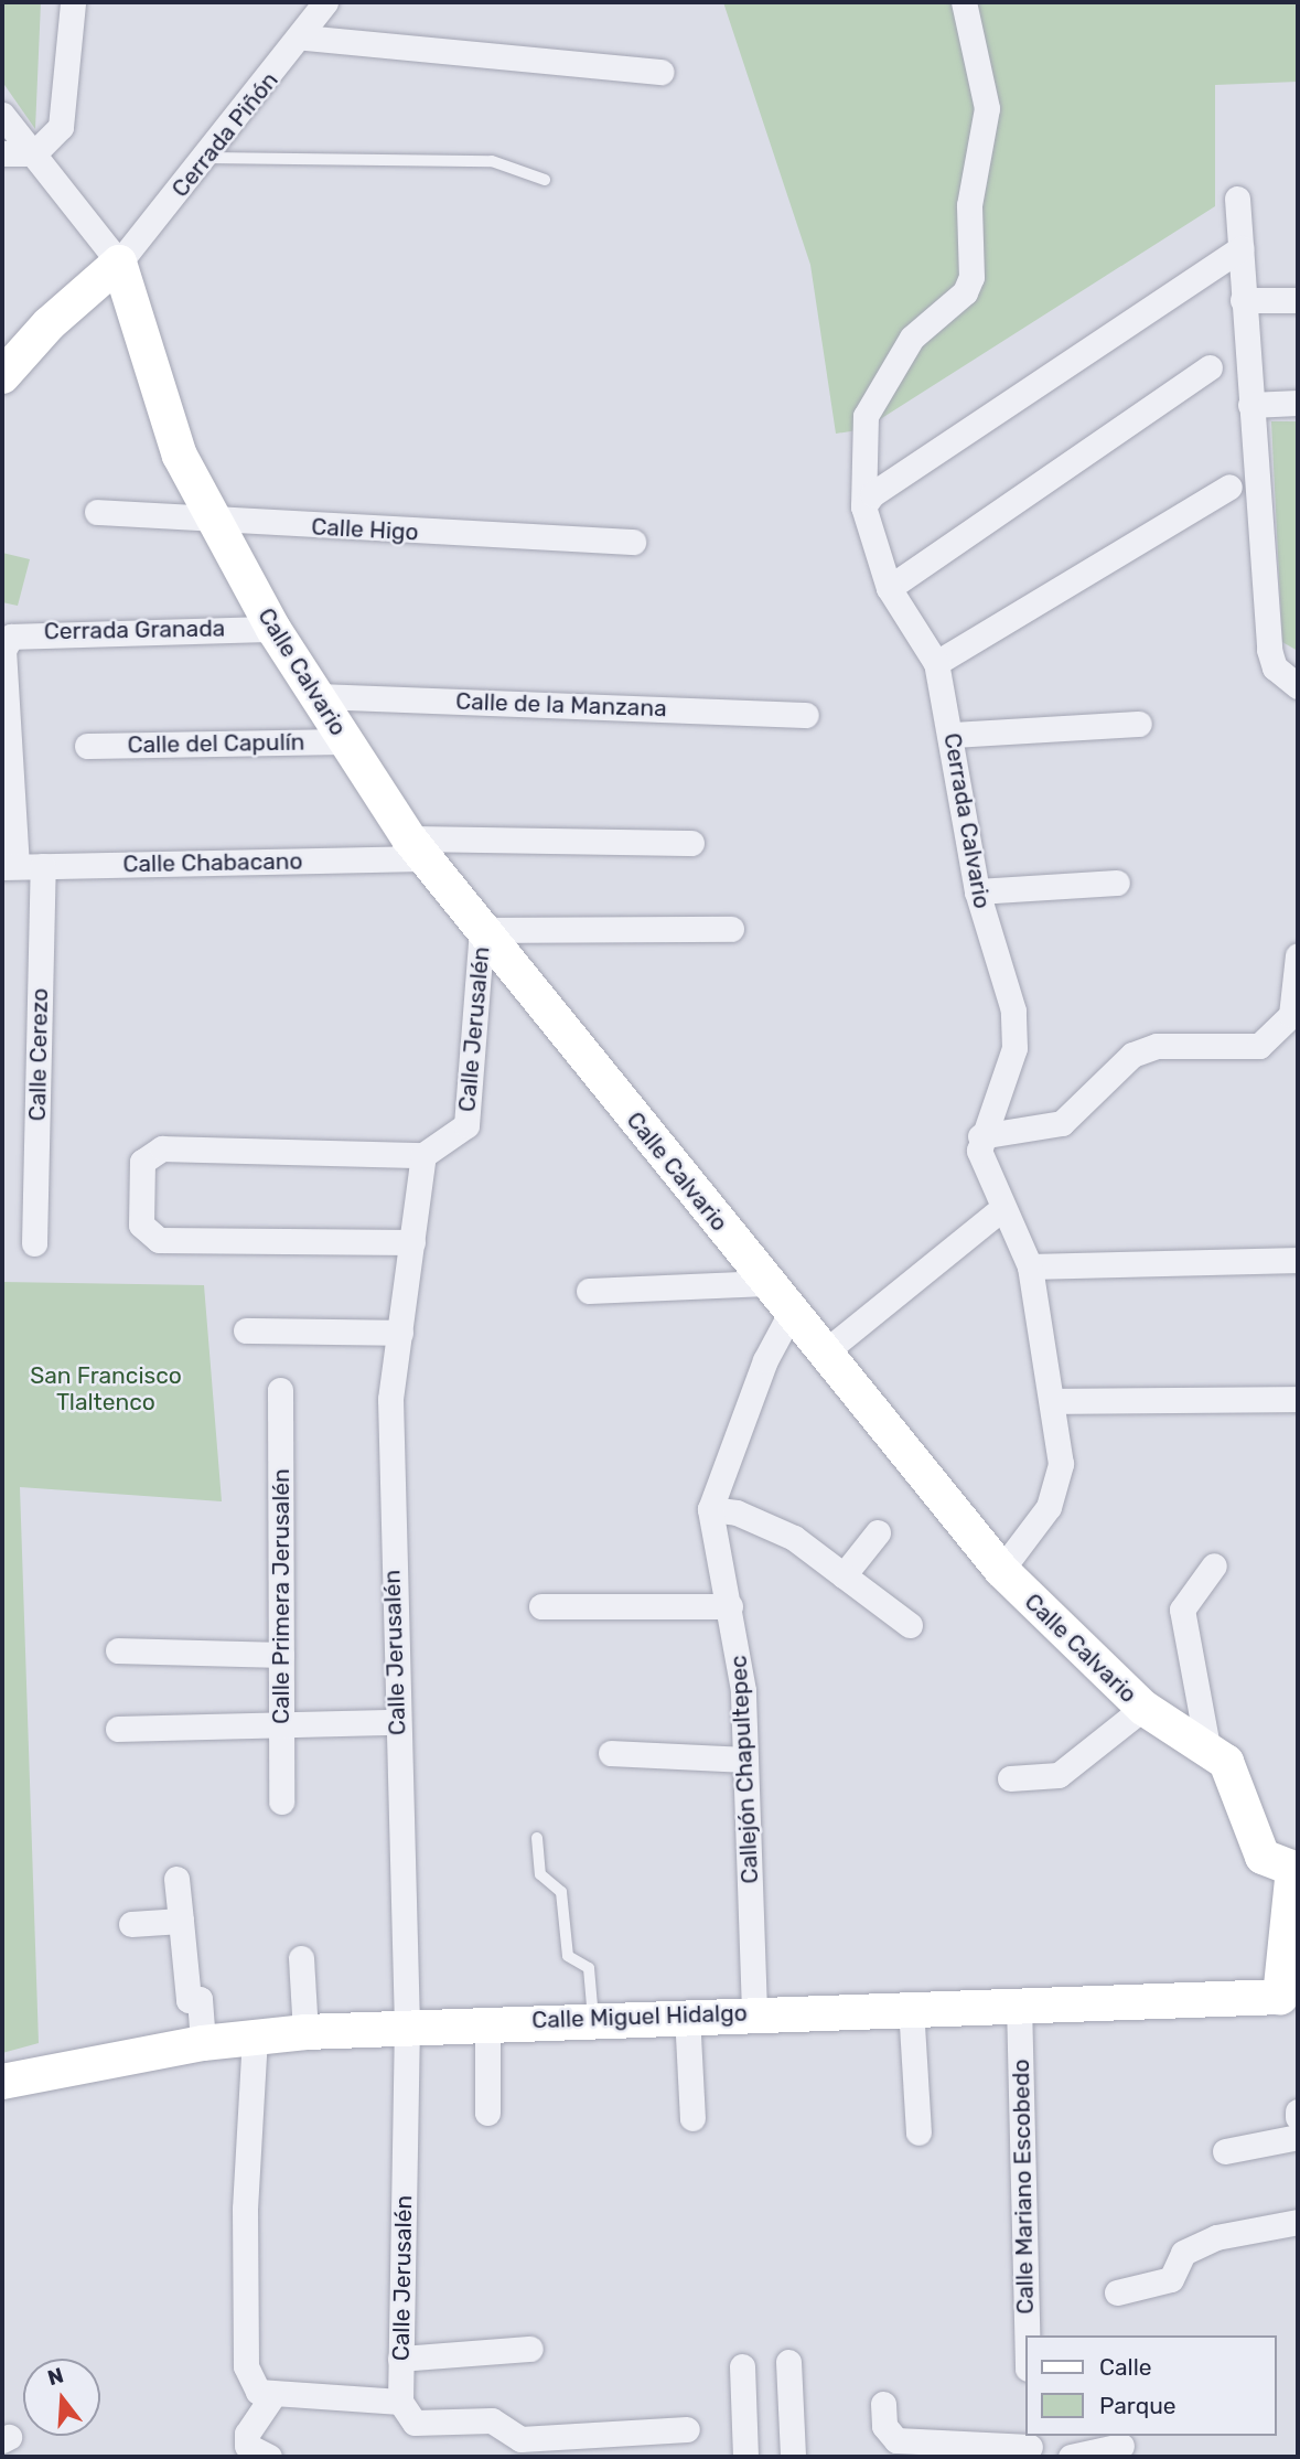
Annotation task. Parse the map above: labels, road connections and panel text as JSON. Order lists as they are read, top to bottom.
{
  "streets": {
    "street": [
      "Cerrada Piñón",
      "Calle Higo",
      "Cerrada Granada",
      "Calle Calvario",
      "Calle de la Manzana",
      "Calle del Capulín",
      "Cerrada Calvario",
      "Calle Chabacano",
      "Calle Jerusalén",
      "Calle Cerezo",
      "Calle Primera Jerusalén",
      "Callejón Chapultepec",
      "Calle Miguel Hidalgo",
      "Calle Mariano Escobedo"
    ]
  },
  "crossings": [
    ["Cerrada Piñón", "Calle Calvario"],
    ["Calle Higo", "Calle Calvario"],
    ["Cerrada Granada", "Calle Calvario"],
    ["Calle Calvario", "Calle de la Manzana"],
    ["Calle Calvario", "Calle del Capulín"],
    ["Calle Calvario", "Calle Chabacano"],
    ["Calle Calvario", "Calle Jerusalén"],
    ["Calle Calvario", "Calle Miguel Hidalgo"],
    ["Calle Chabacano", "Calle Cerezo"],
    ["Calle Jerusalén", "Calle Miguel Hidalgo"],
    ["Callejón Chapultepec", "Calle Miguel Hidalgo"],
    ["Calle Miguel Hidalgo", "Calle Mariano Escobedo"]
  ],
  "parks": ["San Francisco Tlaltenco"],
  "legend": ["Calle", "Parque"],
  "north": "top"
}
